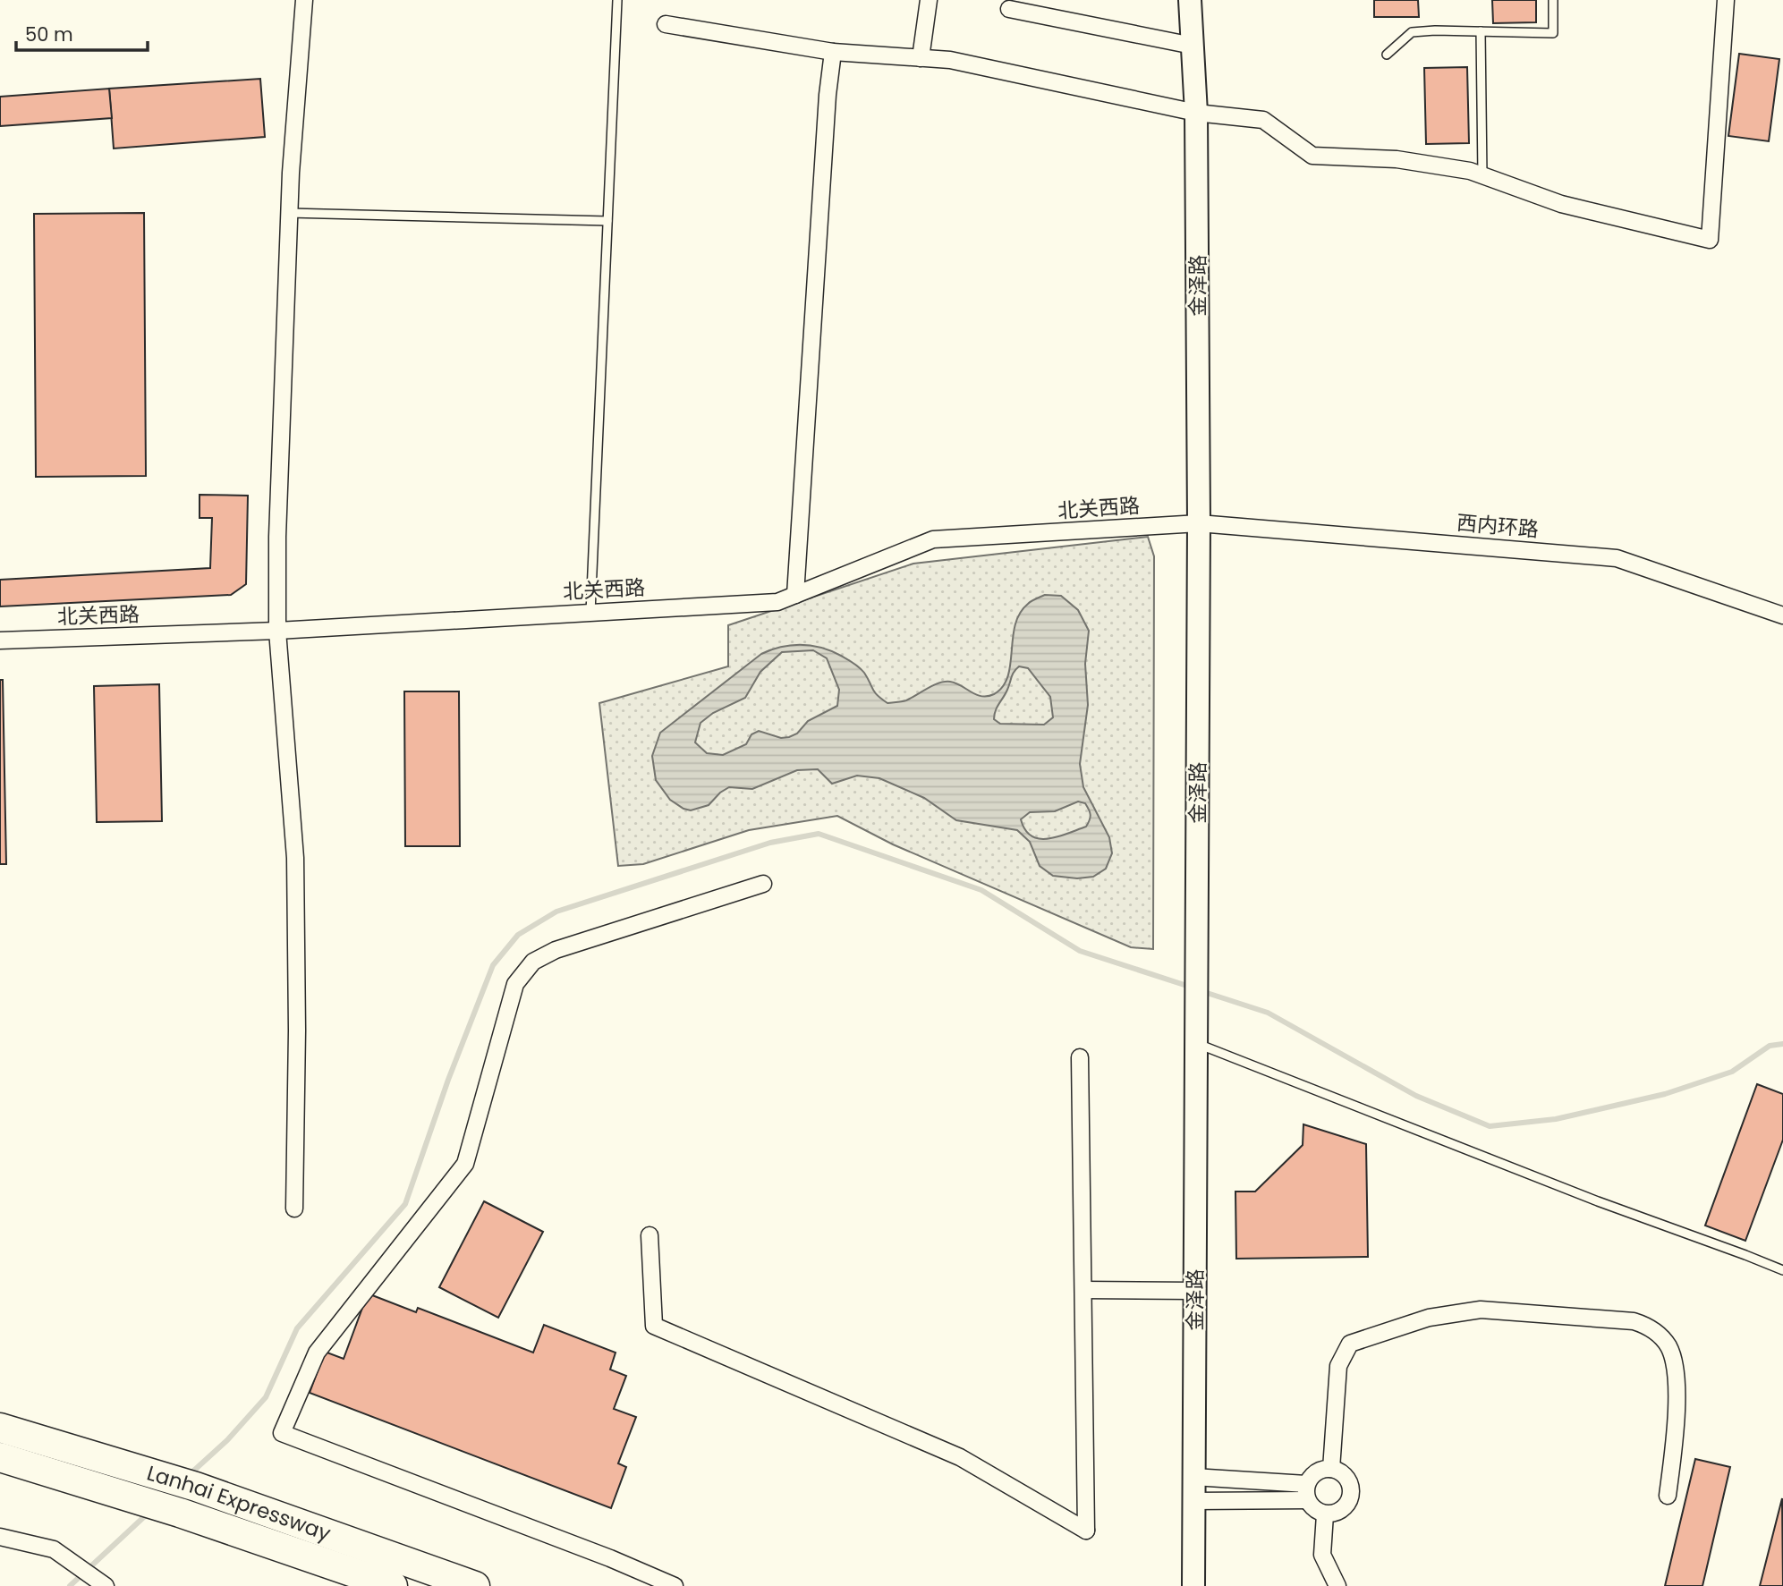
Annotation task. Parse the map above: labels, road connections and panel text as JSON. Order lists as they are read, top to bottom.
{
  "streets": {
    "highway": ["Lanhai Expressway"],
    "main road": ["金泽路"],
    "street": ["北关西路", "西内环路"]
  },
  "crossings": [
    ["金泽路", "北关西路"],
    ["金泽路", "西内环路"],
    ["北关西路", "西内环路"]
  ],
  "scale_bar": "50 m"
}
